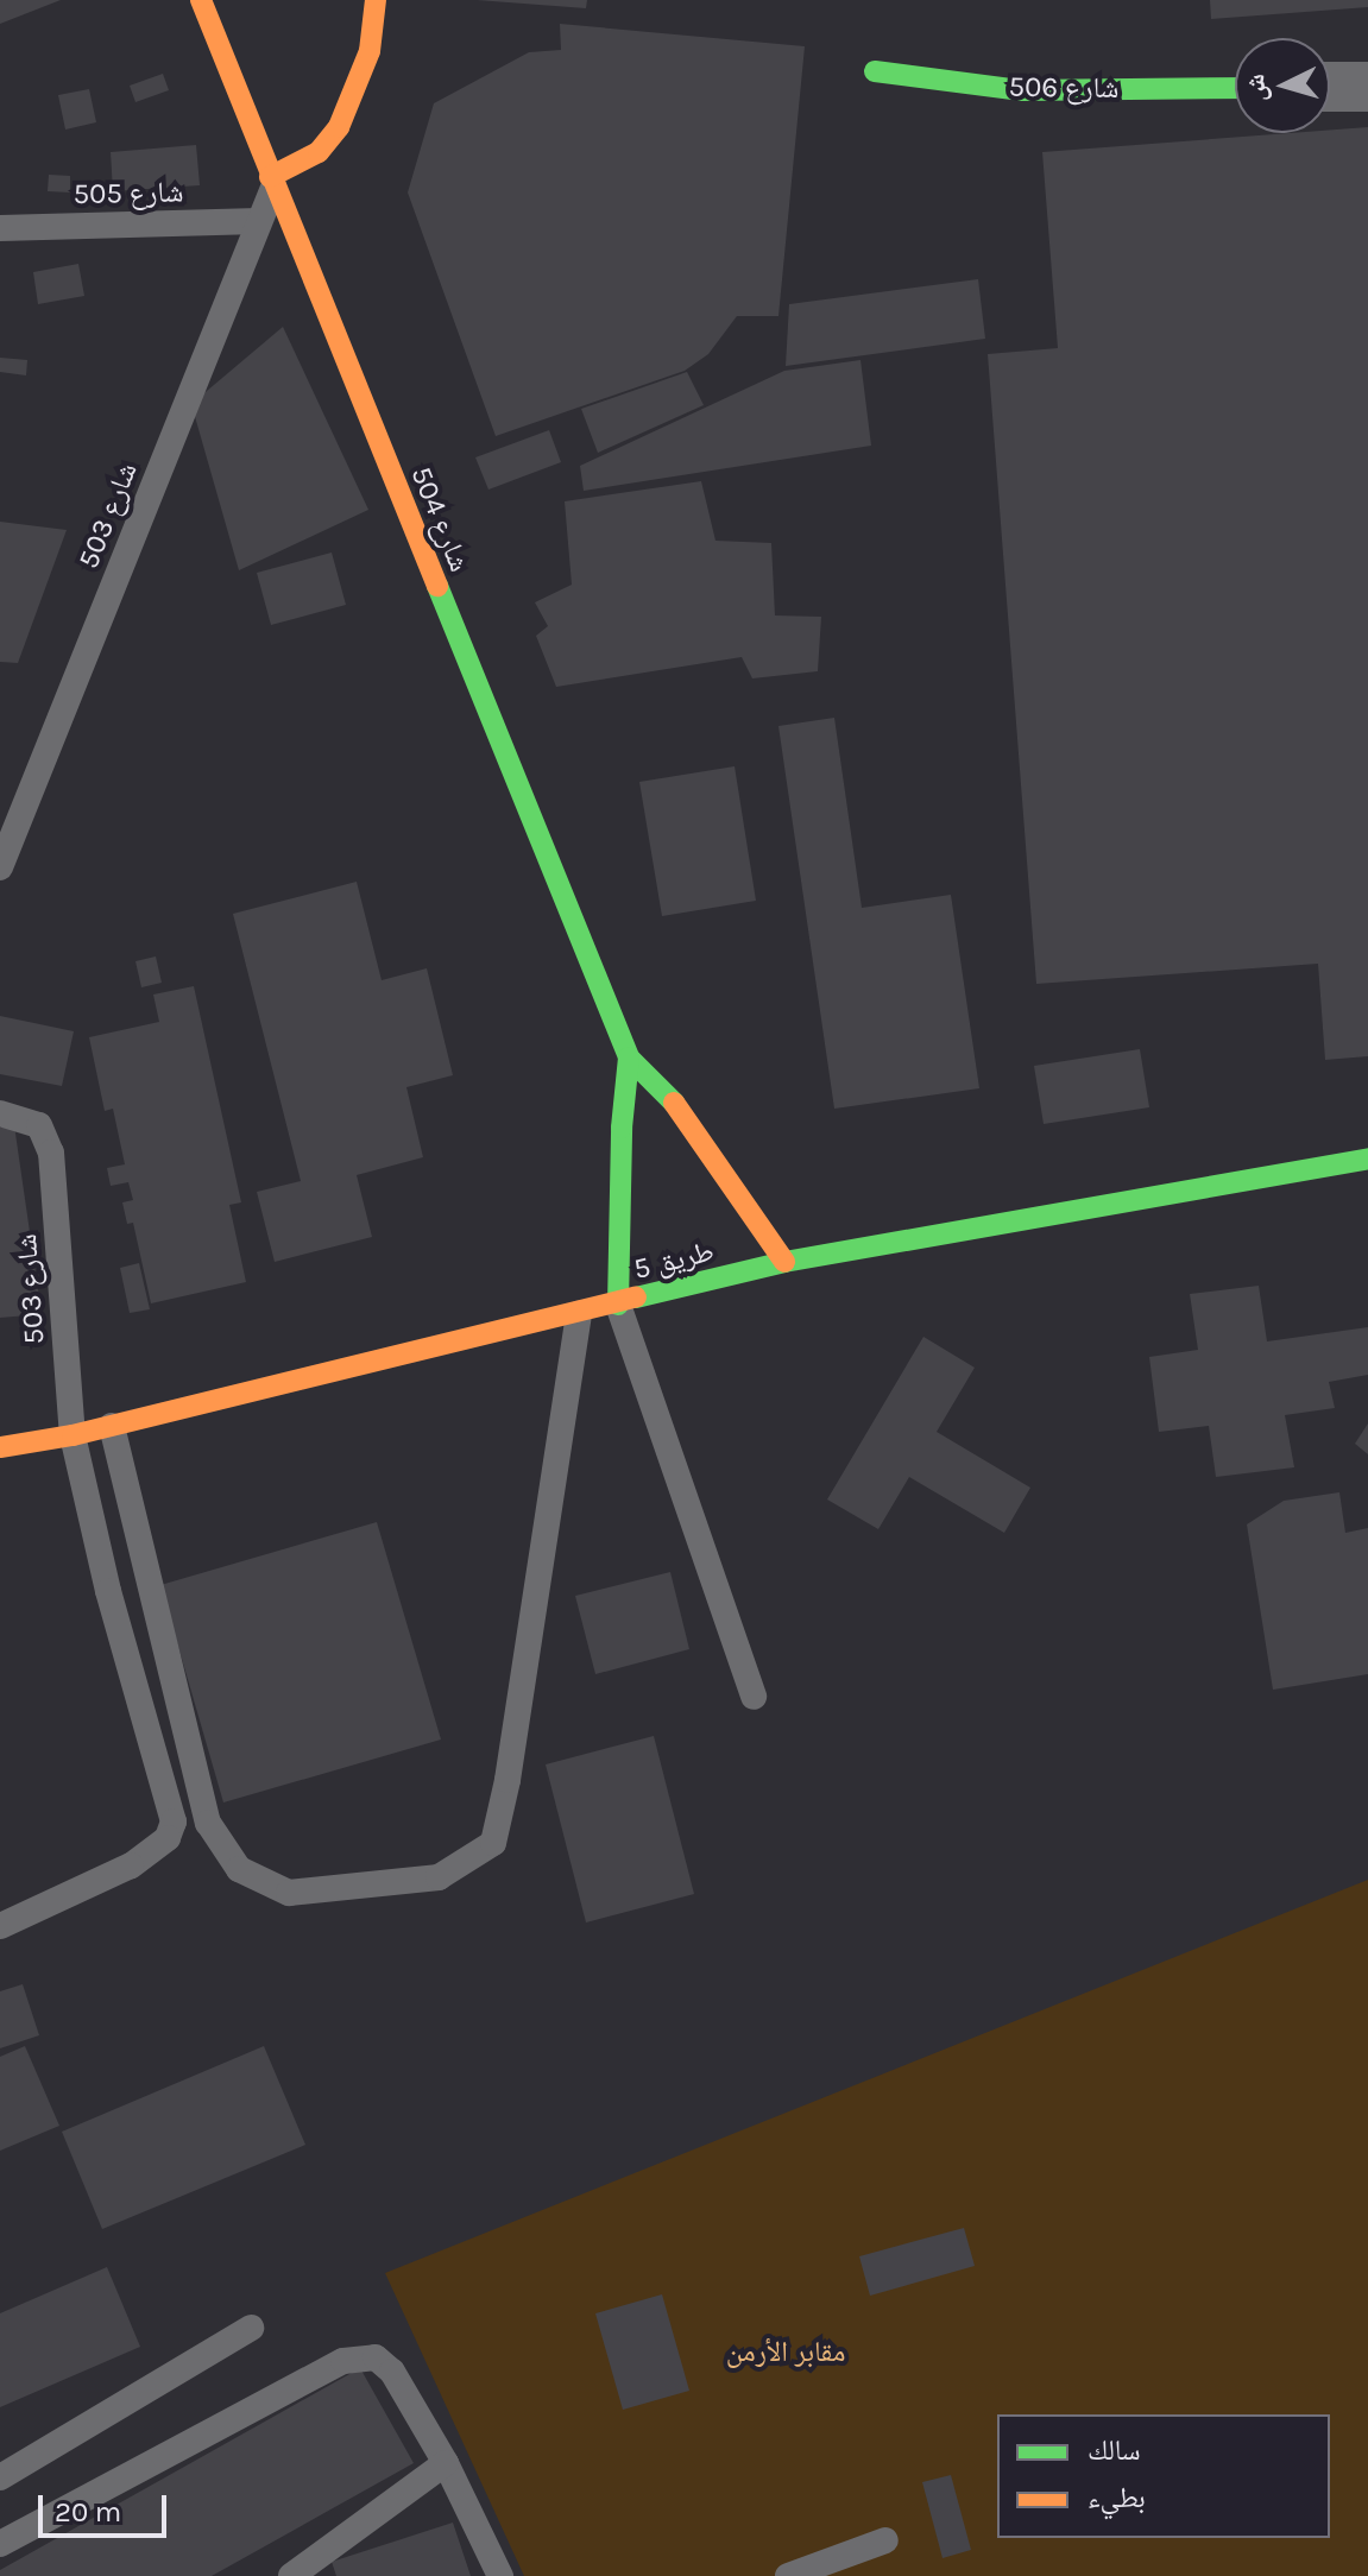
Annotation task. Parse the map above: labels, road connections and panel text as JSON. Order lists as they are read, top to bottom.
{
  "streets": {
    "street": ["شارع 506", "شارع 504", "طريق 5"],
    "lane": ["شارع 505", "شارع 503"]
  },
  "crossings": [
    ["شارع 505", "شارع 503"],
    ["شارع 503", "شارع 504"],
    ["شارع 503", "طريق 5"],
    ["شارع 504", "طريق 5"]
  ],
  "parks": ["مقابر الأرمن"],
  "legend": ["سالك", "بطيء"],
  "scale_bar": "20 m",
  "north": "left"
}
